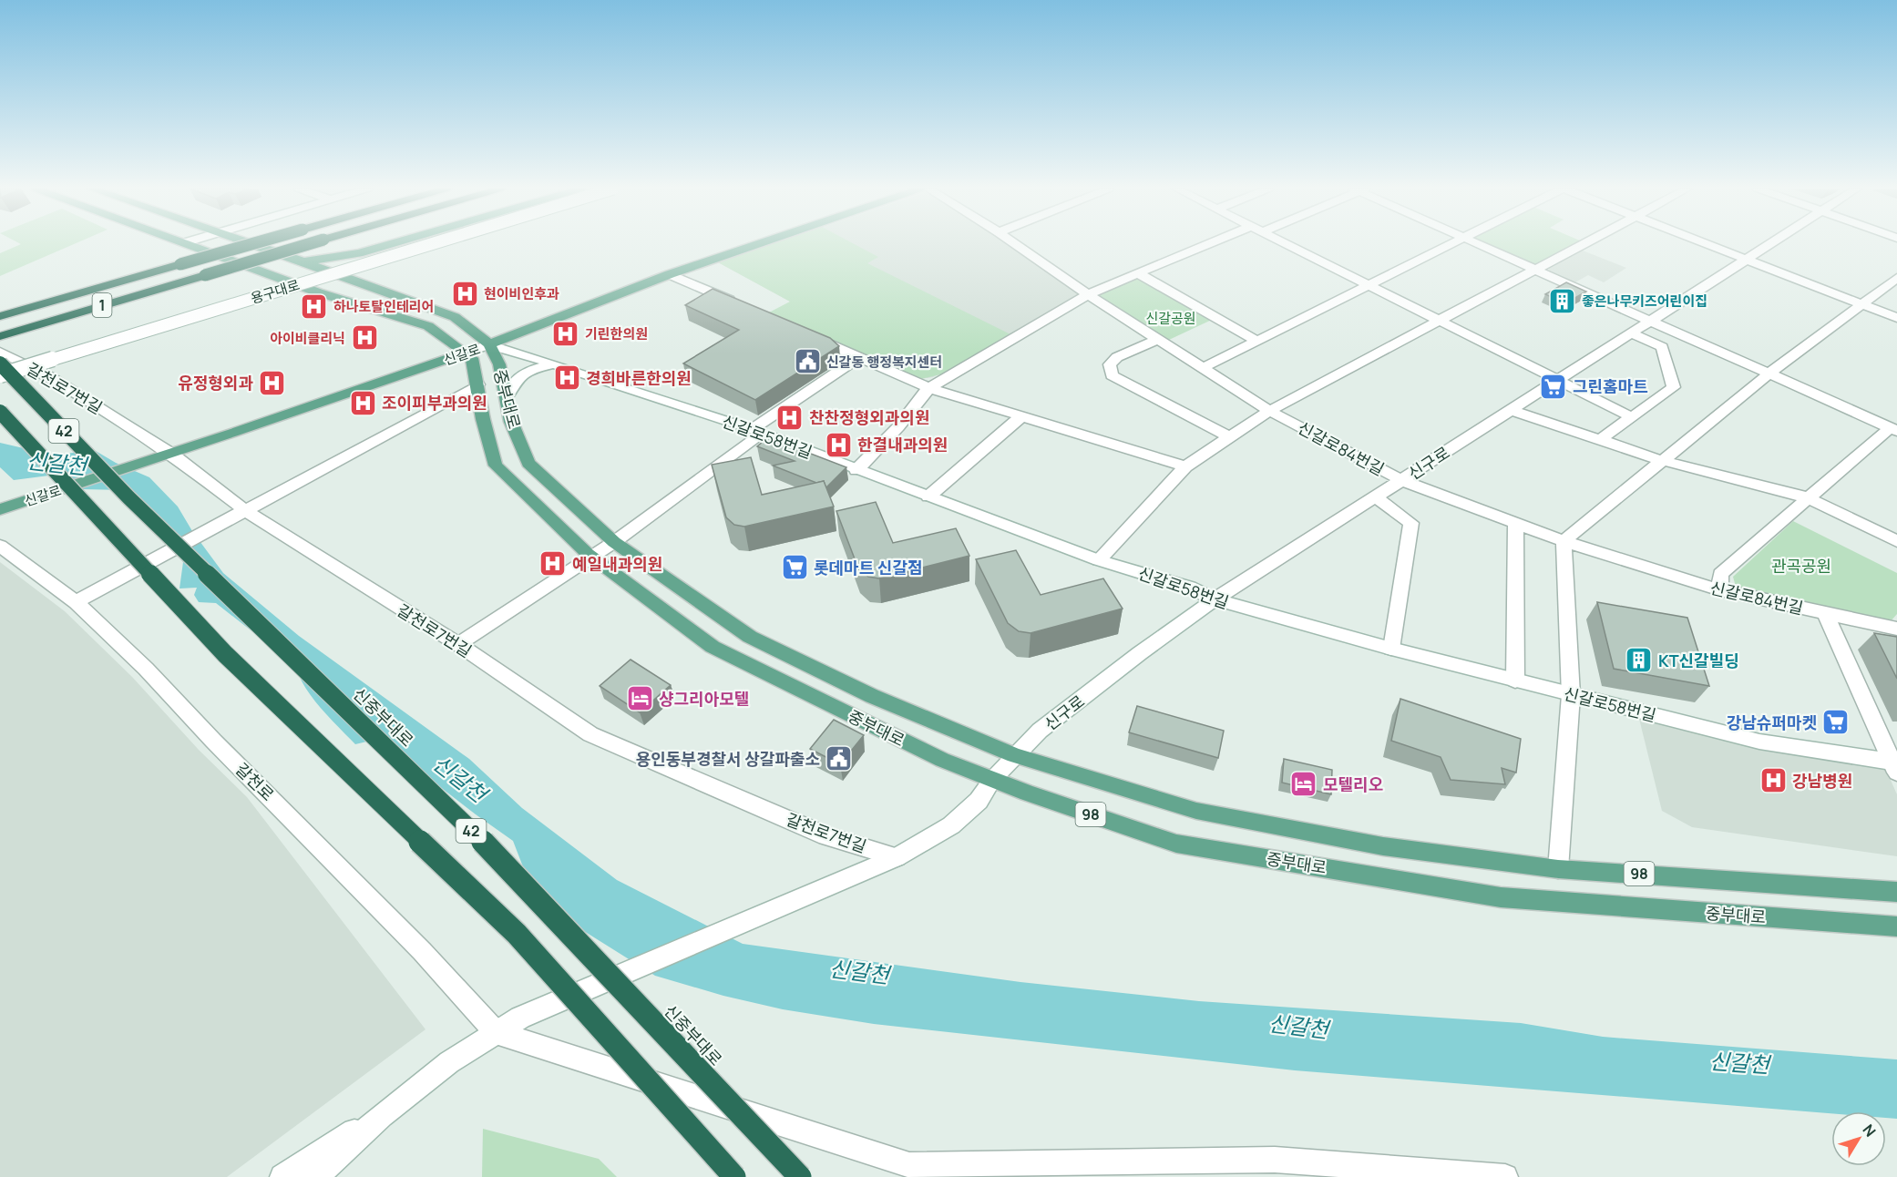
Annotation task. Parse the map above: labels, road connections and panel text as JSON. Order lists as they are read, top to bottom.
{
  "streets": {
    "highway": ["1", "42", "신중부대로"],
    "main road": ["신갈로", "중부대로", "98"],
    "street": [
      "용구대로",
      "갈천로7번길",
      "신갈로58번길",
      "신갈로84번길",
      "신구로",
      "갈천로"
    ]
  },
  "crossings": [
    ["용구대로", "신중부대로"],
    ["신갈로", "갈천로7번길"],
    ["신갈로", "중부대로"],
    ["신갈로", "신갈로58번길"],
    ["갈천로7번길", "신구로"],
    ["중부대로", "신갈로58번길"],
    ["중부대로", "신구로"],
    ["신갈로58번길", "신구로"],
    ["신갈로84번길", "신구로"],
    ["신구로", "갈천로"]
  ],
  "water": ["신갈천"],
  "parks": ["신갈공원", "관곡공원"],
  "places": {
    "hospital": [
      "현이비인후과",
      "하나토탈인테리어",
      "기린한의원",
      "아이비클리닉",
      "경희바른한의원",
      "유정형외과",
      "조이피부과의원",
      "찬찬정형외과의원",
      "한결내과의원",
      "예일내과의원",
      "강남병원"
    ],
    "building": ["좋은나무키즈어린이집", "KT신갈빌딩"],
    "public building": ["신갈동 행정복지센터", "용인동부경찰서 상갈파출소"],
    "supermarket": ["그린홈마트", "롯데마트 신갈점", "강남슈퍼마켓"],
    "hotel": ["샹그리아모텔", "모텔리오"]
  },
  "north": "top right"
}
